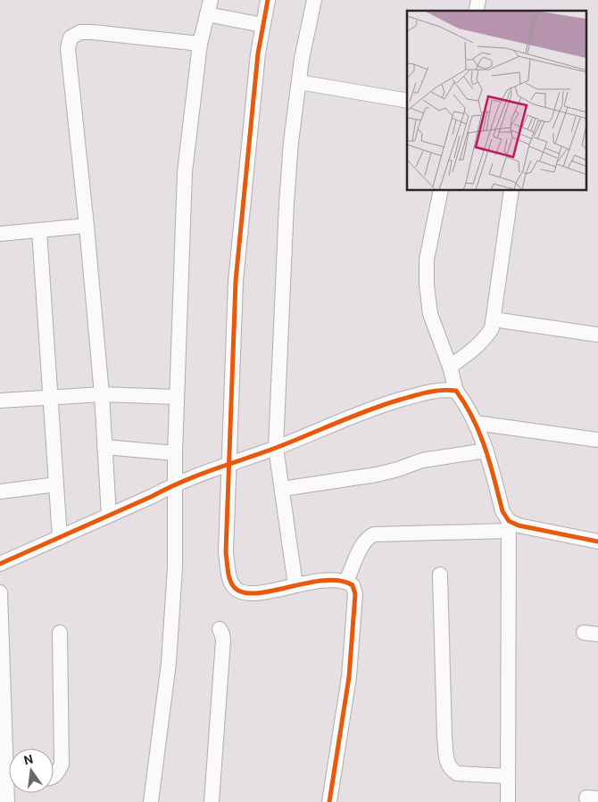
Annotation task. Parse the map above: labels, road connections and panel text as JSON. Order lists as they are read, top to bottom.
{
  "north": "top"
}
